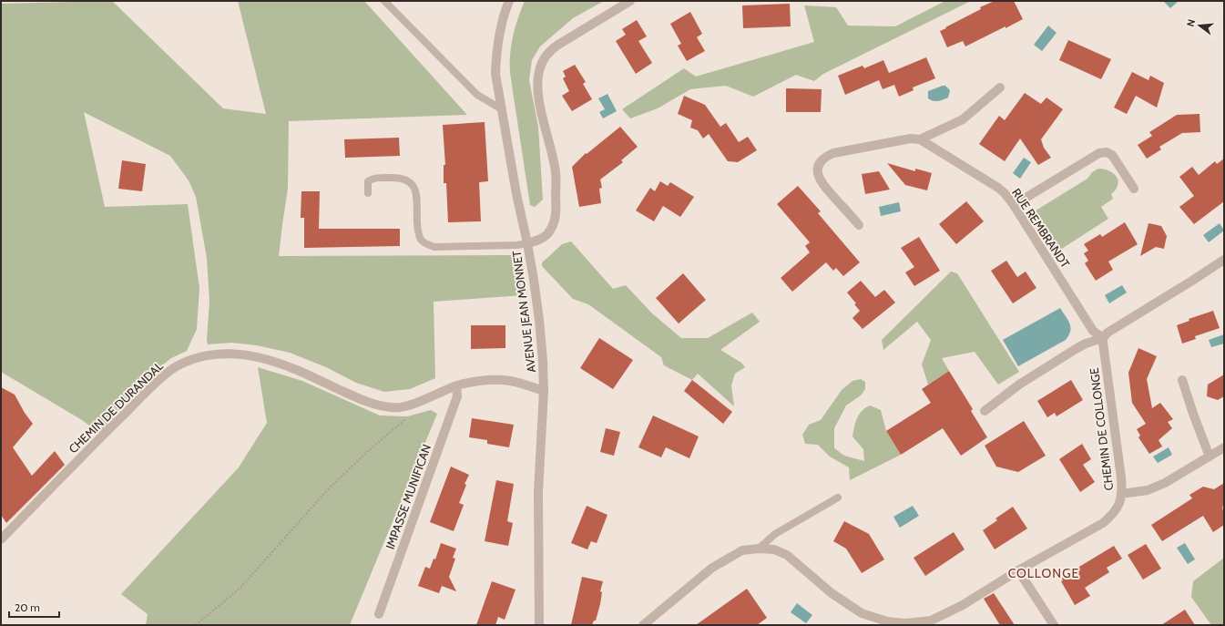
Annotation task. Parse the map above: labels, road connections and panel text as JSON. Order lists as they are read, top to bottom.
{
  "streets": {
    "street": [
      "RUE REMBRANDT",
      "AVENUE JEAN MONNET",
      "CHEMIN DE DURANDAL",
      "CHEMIN DE COLLONGE",
      "IMPASSE MUNIFICAN"
    ]
  },
  "crossings": [
    ["RUE REMBRANDT", "CHEMIN DE COLLONGE"],
    ["AVENUE JEAN MONNET", "CHEMIN DE DURANDAL"],
    ["CHEMIN DE DURANDAL", "IMPASSE MUNIFICAN"]
  ],
  "districts": ["COLLONGE"],
  "scale_bar": "20 m",
  "north": "left"
}
